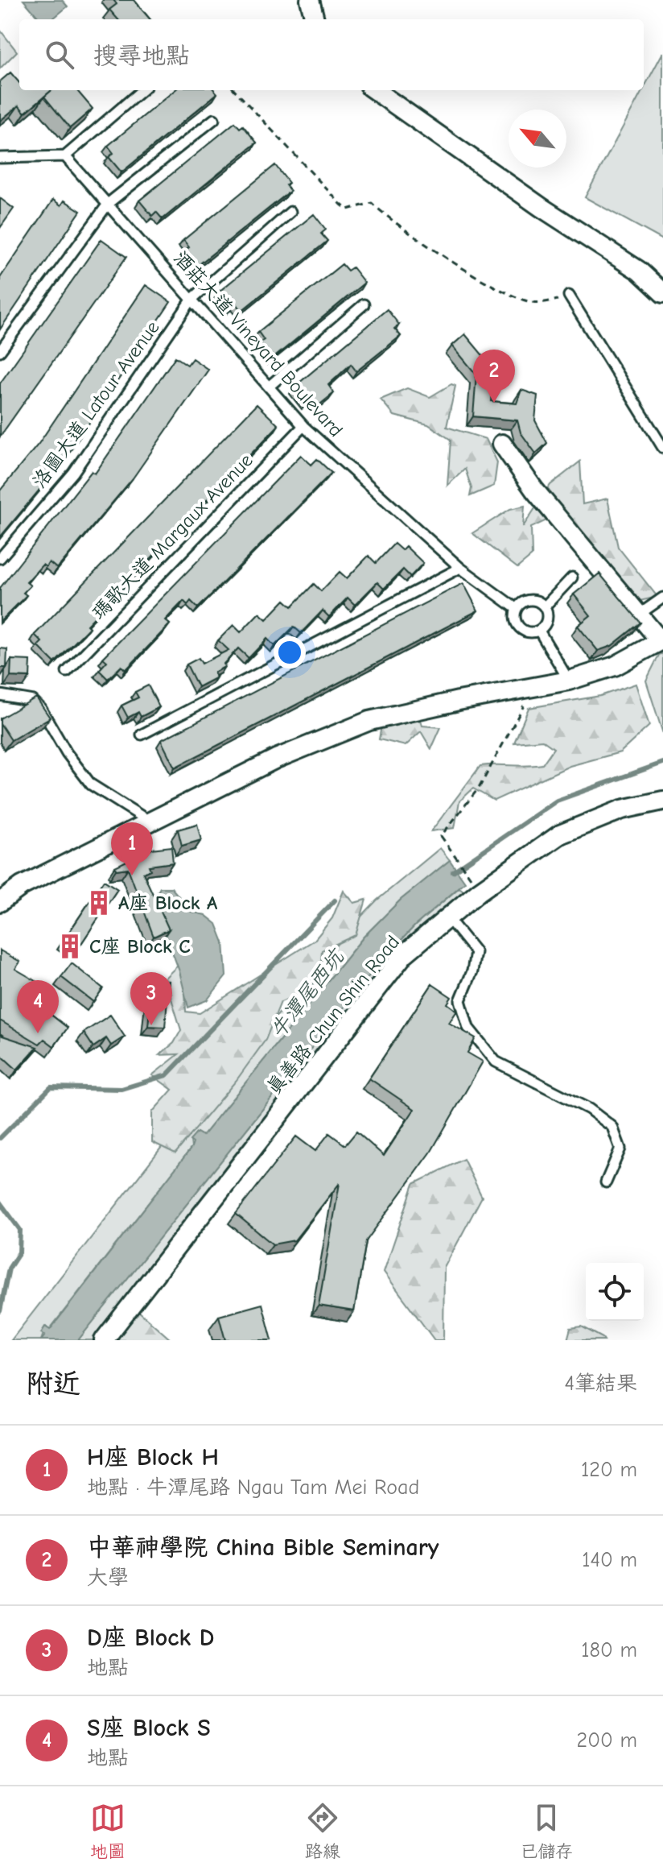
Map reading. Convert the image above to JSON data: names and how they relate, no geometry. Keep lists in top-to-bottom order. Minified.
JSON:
{"streets":{"street":["真善路 Chun Shin Road"],"lane":["酒莊大道 Vineyard Boulevard","洛圖大道 Latour Avenue","瑪歌大道 Margaux Avenue"]},"crossings":[["酒莊大道 Vineyard Boulevard","洛圖大道 Latour Avenue"],["酒莊大道 Vineyard Boulevard","瑪歌大道 Margaux Avenue"]],"water":["牛潭尾西坑"],"places":{"building":["A座 Block A","C座 Block C"]},"north":"top left","page":{"search":"搜尋地點","pins":["2","1","3","4"],"heading":["附近","4筆結果"],"list":[{"mark":"1","name":"H座 Block H","note":"地點 · 牛潭尾路 Ngau Tam Mei Road","value":"120 m"},{"mark":"2","name":"中華神學院 China Bible Seminary","note":"大學","value":"140 m"},{"mark":"3","name":"D座 Block D","note":"地點","value":"180 m"},{"mark":"4","name":"S座 Block S","note":"地點","value":"200 m"}],"nav":["地圖","路線","已儲存"]}}
